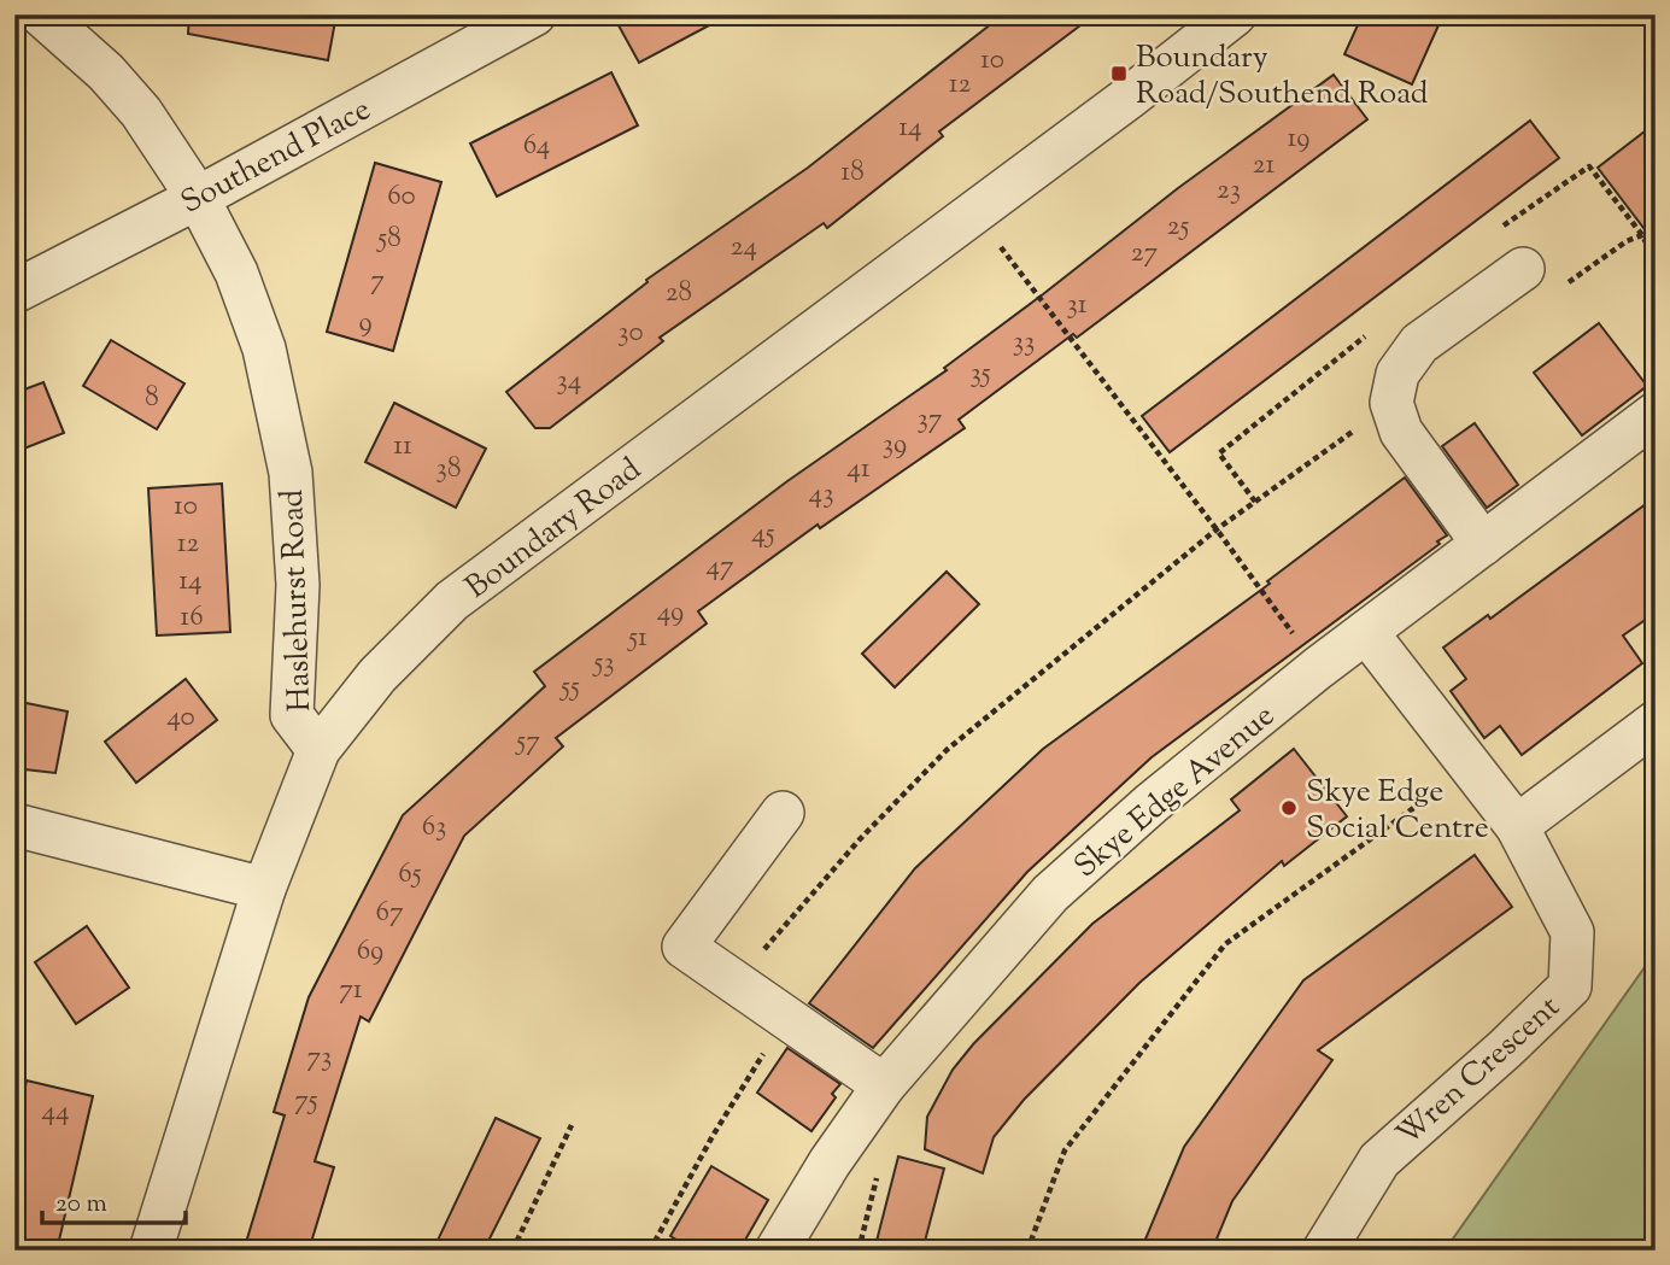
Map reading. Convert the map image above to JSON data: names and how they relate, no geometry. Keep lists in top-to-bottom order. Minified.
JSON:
{"streets":{"street":["Southend Place","Boundary Road","Haslehurst Road","Skye Edge Avenue","Wren Crescent"]},"crossings":[["Southend Place","Haslehurst Road"],["Boundary Road","Haslehurst Road"],["Skye Edge Avenue","Wren Crescent"]],"places":{"transit":["Boundary Road/Southend Road"],"other":["Skye Edge Social Centre"]},"house_numbers":["10","12","14","19","64","21","18","23","60","25","58","24","27","7","28","31","9","30","33","35","34","8","37","39","11","38","41","43","10","45","12","47","14","49","16","51","53","55","40","57","63","65","67","69","71","73","75","44"],"scale_bar":"20 m"}
